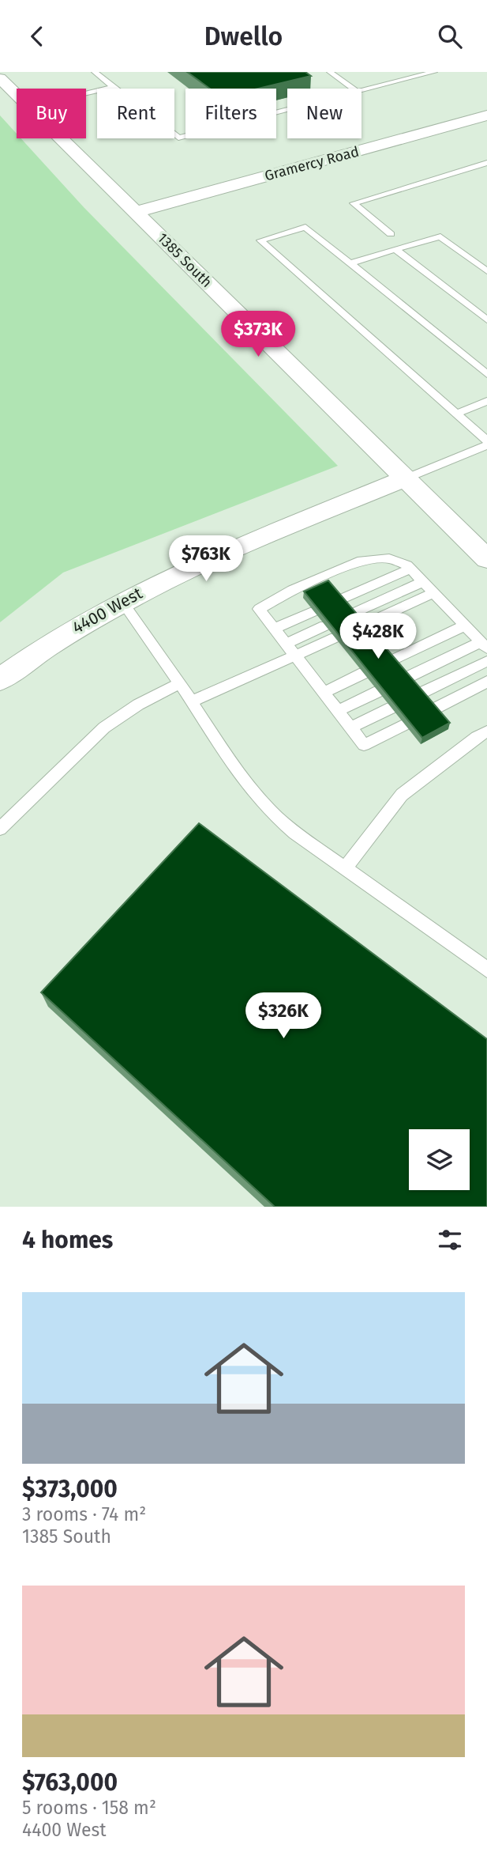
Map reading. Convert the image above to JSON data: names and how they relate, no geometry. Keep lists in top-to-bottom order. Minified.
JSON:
{"streets":{"street":["Gramercy Road","1385 South","4400 West"]},"crossings":[["Gramercy Road","1385 South"],["1385 South","4400 West"]],"page":{"header":"Dwello","chip":["Buy","Rent","Filters","New"],"price":["$373K","$763K","$428K","$326K"],"heading":"4 homes","list":[{"name":"$373,000","note":"3 rooms · 74 m² · 1385 South"},{"name":"$763,000","note":"5 rooms · 158 m² · 4400 West"}]}}
